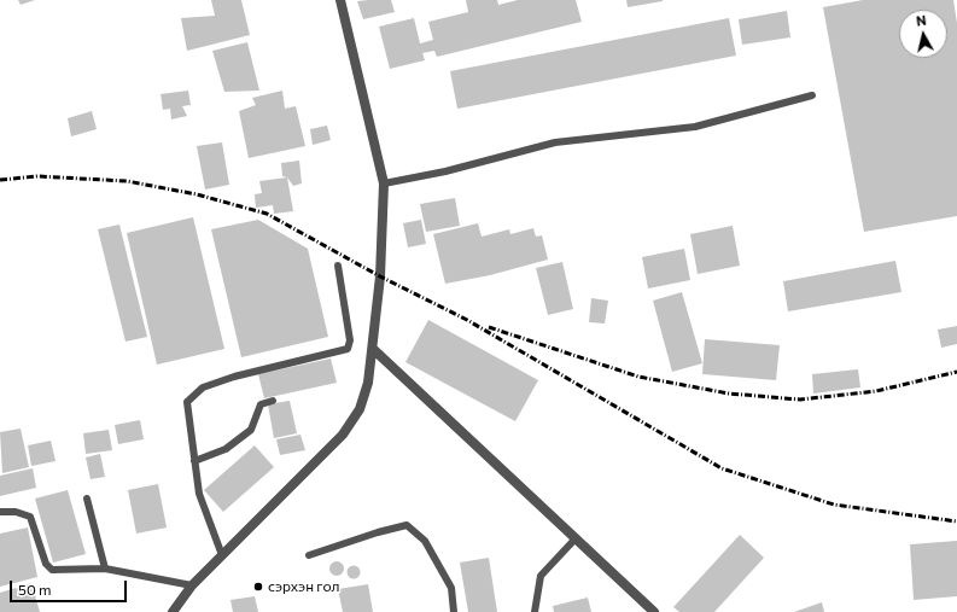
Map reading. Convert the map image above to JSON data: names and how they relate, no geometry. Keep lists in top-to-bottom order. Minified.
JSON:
{"places":["сэрхэн гол"],"scale_bar":"50 m","north":"top"}
